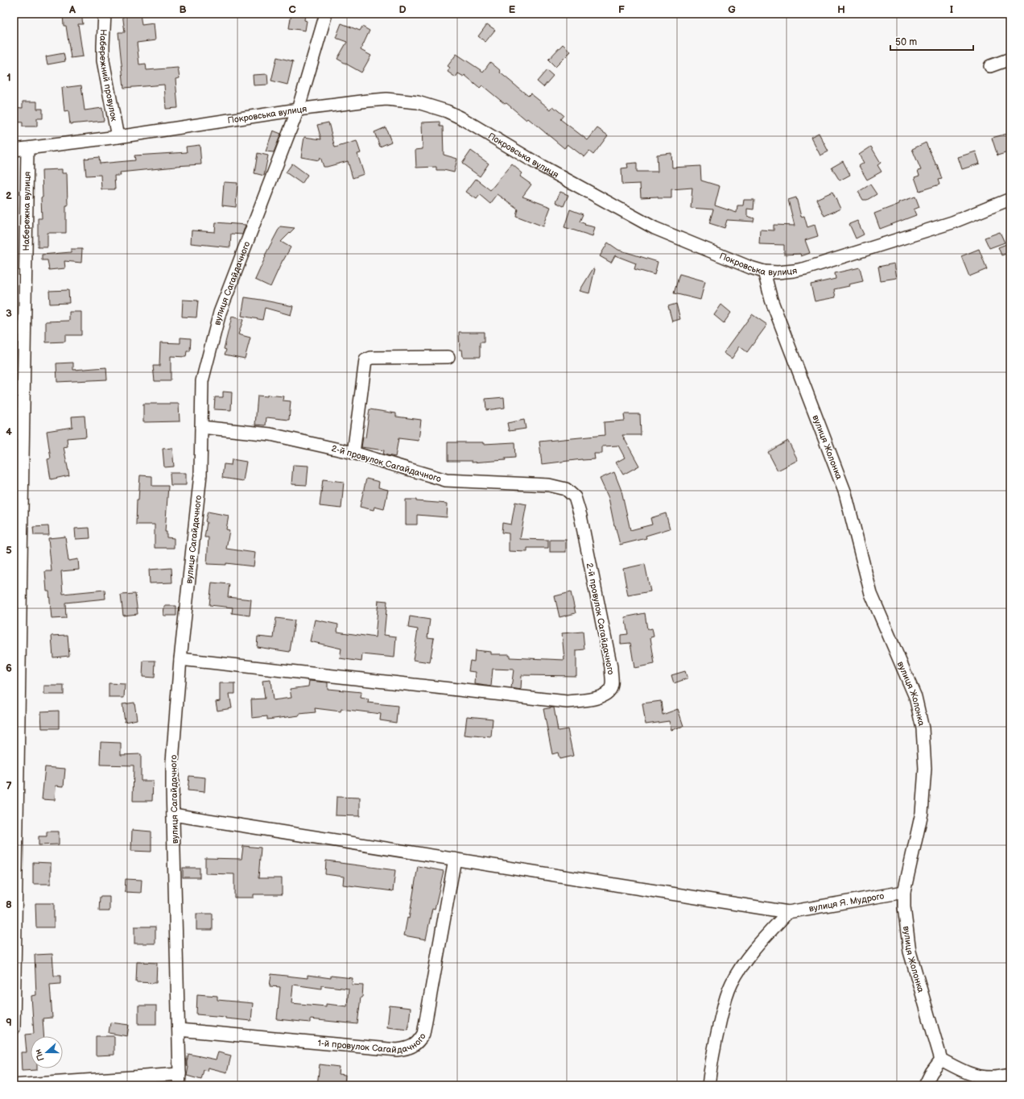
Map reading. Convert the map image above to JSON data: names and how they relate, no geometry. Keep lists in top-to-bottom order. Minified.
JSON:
{"streets":{"street":["Набережний провулок","Покровська вулиця","Набережна вулиця","вулиця Сагайдачного","вулиця Жолонка","2-й провулок Сагайдачного","вулиця Я. Мудрого","1-й провулок Сагайдачного"]},"crossings":[["Набережний провулок","Покровська вулиця"],["Покровська вулиця","Набережна вулиця"],["Покровська вулиця","вулиця Сагайдачного"],["Покровська вулиця","вулиця Жолонка"],["вулиця Сагайдачного","2-й провулок Сагайдачного"],["вулиця Сагайдачного","вулиця Я. Мудрого"],["вулиця Сагайдачного","1-й провулок Сагайдачного"],["вулиця Жолонка","вулиця Я. Мудрого"],["вулиця Я. Мудрого","1-й провулок Сагайдачного"]],"scale_bar":"50 m","north":"left","grid":{"columns":["A","B","C","D","E","F","G","H","I"],"rows":["1","2","3","4","5","6","7","8","9"]}}
